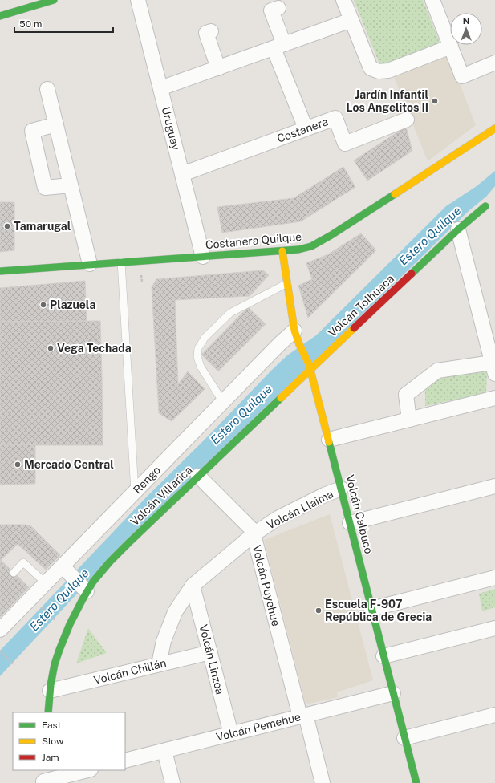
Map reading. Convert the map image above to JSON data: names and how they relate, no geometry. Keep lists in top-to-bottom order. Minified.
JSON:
{"streets":{"street":["Uruguay","Costanera","Costanera Quilque","Volcán Tolhuaca","Rengo","Volcán Villarica","Volcán Llaima","Volcán Calbuco","Volcán Puyehue","Volcán Linzoa","Volcán Chillán","Volcán Pemehue"]},"crossings":[["Uruguay","Costanera"],["Uruguay","Costanera Quilque"],["Costanera Quilque","Volcán Calbuco"],["Volcán Tolhuaca","Volcán Villarica"],["Volcán Tolhuaca","Volcán Calbuco"],["Rengo","Volcán Calbuco"],["Volcán Villarica","Volcán Calbuco"],["Volcán Villarica","Volcán Puyehue"],["Volcán Villarica","Volcán Chillán"],["Volcán Llaima","Volcán Calbuco"],["Volcán Llaima","Volcán Puyehue"],["Volcán Llaima","Volcán Linzoa"],["Volcán Llaima","Volcán Chillán"],["Volcán Calbuco","Volcán Pemehue"],["Volcán Puyehue","Volcán Pemehue"],["Volcán Linzoa","Volcán Chillán"],["Volcán Linzoa","Volcán Pemehue"]],"water":["Estero Quilque"],"places":["Jardín Infantil Los Angelitos II","Tamarugal","Plazuela","Vega Techada","Mercado Central","Escuela F-907 República de Grecia"],"legend":["Fast","Slow","Jam"],"scale_bar":"50 m","north":"top"}
